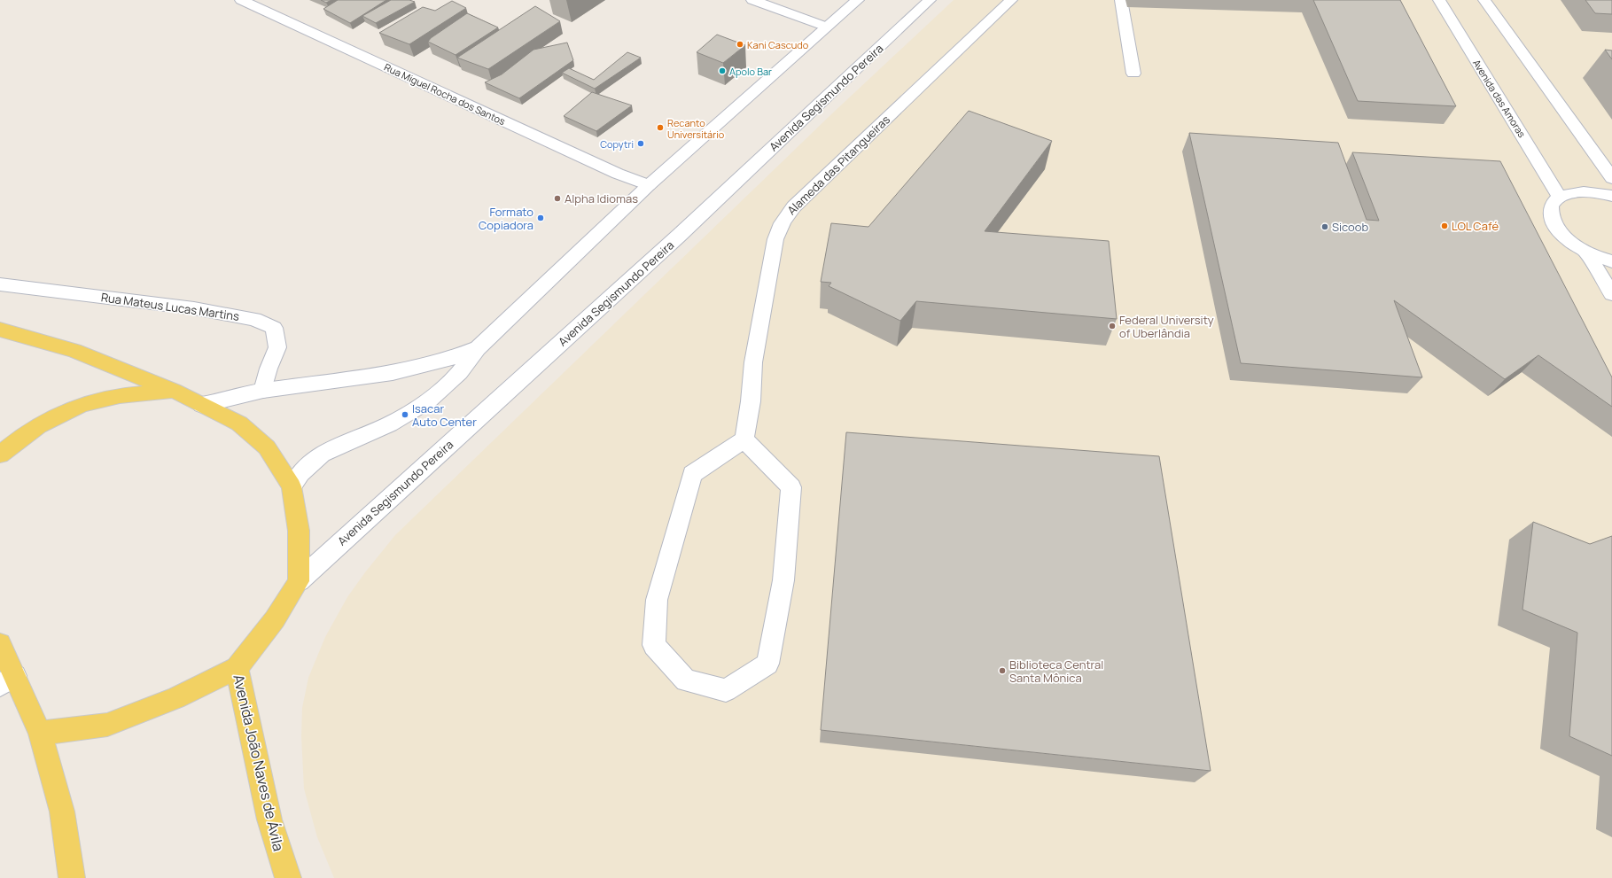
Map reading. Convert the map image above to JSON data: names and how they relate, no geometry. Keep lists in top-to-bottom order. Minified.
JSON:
{"streets":{"main road":["Rua Miguel Rocha dos Santos","Avenida Segismundo Pereira","Avenida das Amoras","Alameda das Pitangueiras","Rua Mateus Lucas Martins","Avenida João Naves de Ávila"]},"places":["Kani Cascudo","Apolo Bar","Recanto Universitário","Copytri","Alpha Idiomas","Formato Copiadora","LOL Café","Sicoob","Federal University of Uberlândia","Isacar Auto Center","Biblioteca Central Santa Mônica"]}
